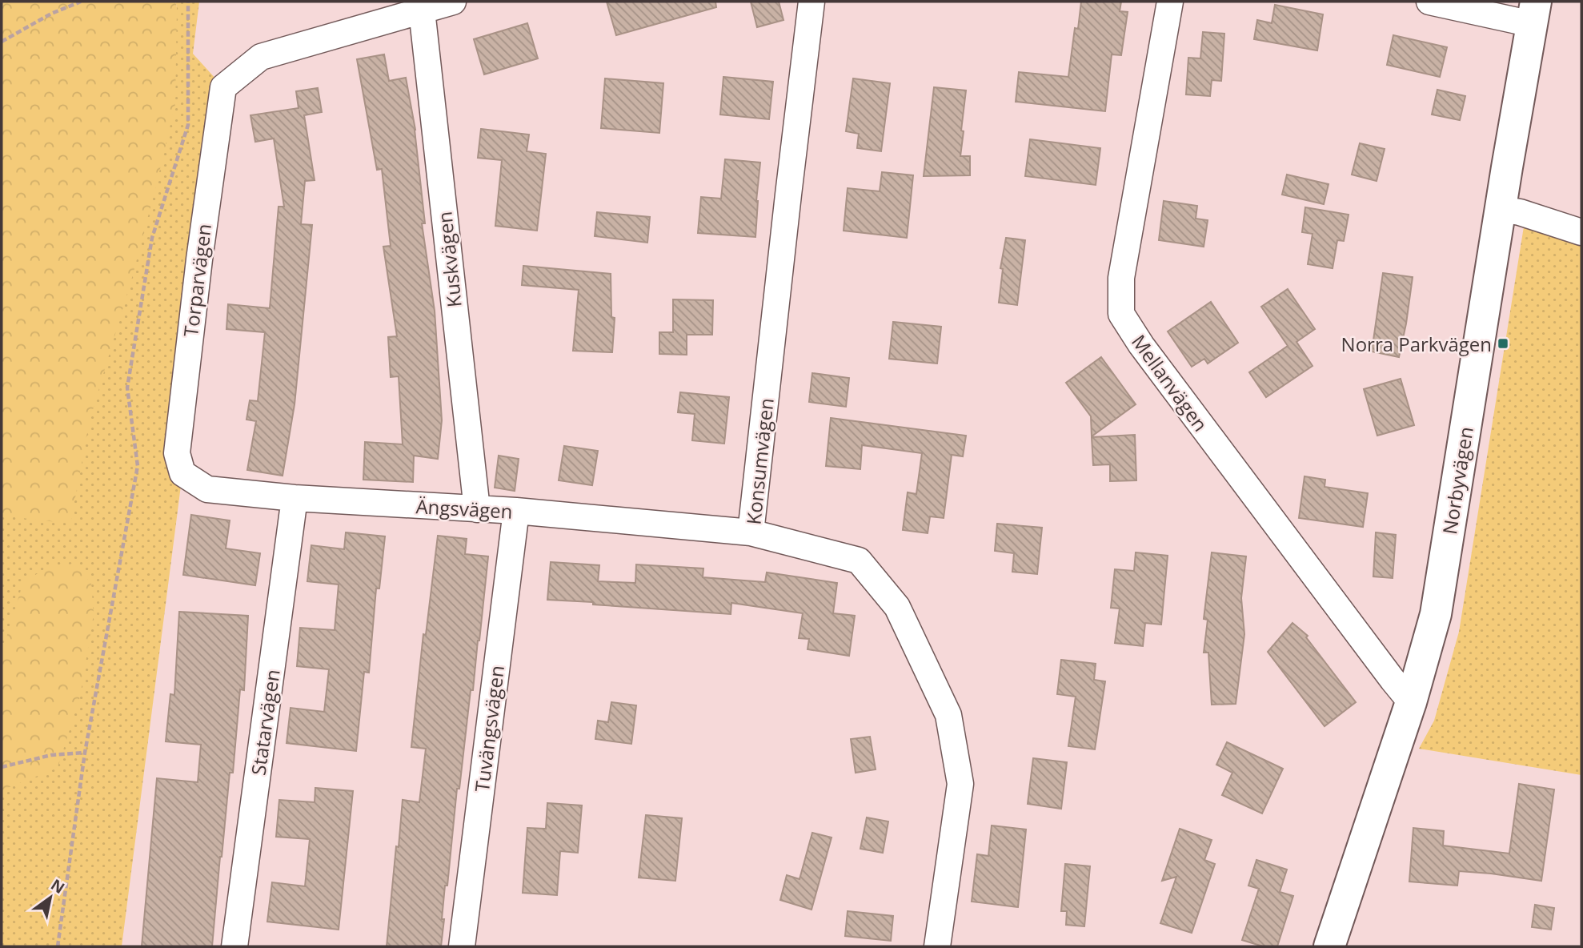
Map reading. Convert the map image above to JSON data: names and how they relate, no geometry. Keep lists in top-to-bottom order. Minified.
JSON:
{"streets":{"street":["Kuskvägen","Torparvägen","Mellanvägen","Konsumvägen","Norbyvägen","Ängsvägen","Statarvägen","Tuvängsvägen"]},"crossings":[["Kuskvägen","Torparvägen"],["Kuskvägen","Ängsvägen"],["Torparvägen","Ängsvägen"],["Mellanvägen","Norbyvägen"],["Konsumvägen","Ängsvägen"],["Ängsvägen","Statarvägen"],["Ängsvägen","Tuvängsvägen"]],"places":{"transit":["Norra Parkvägen"]},"north":"top right"}
